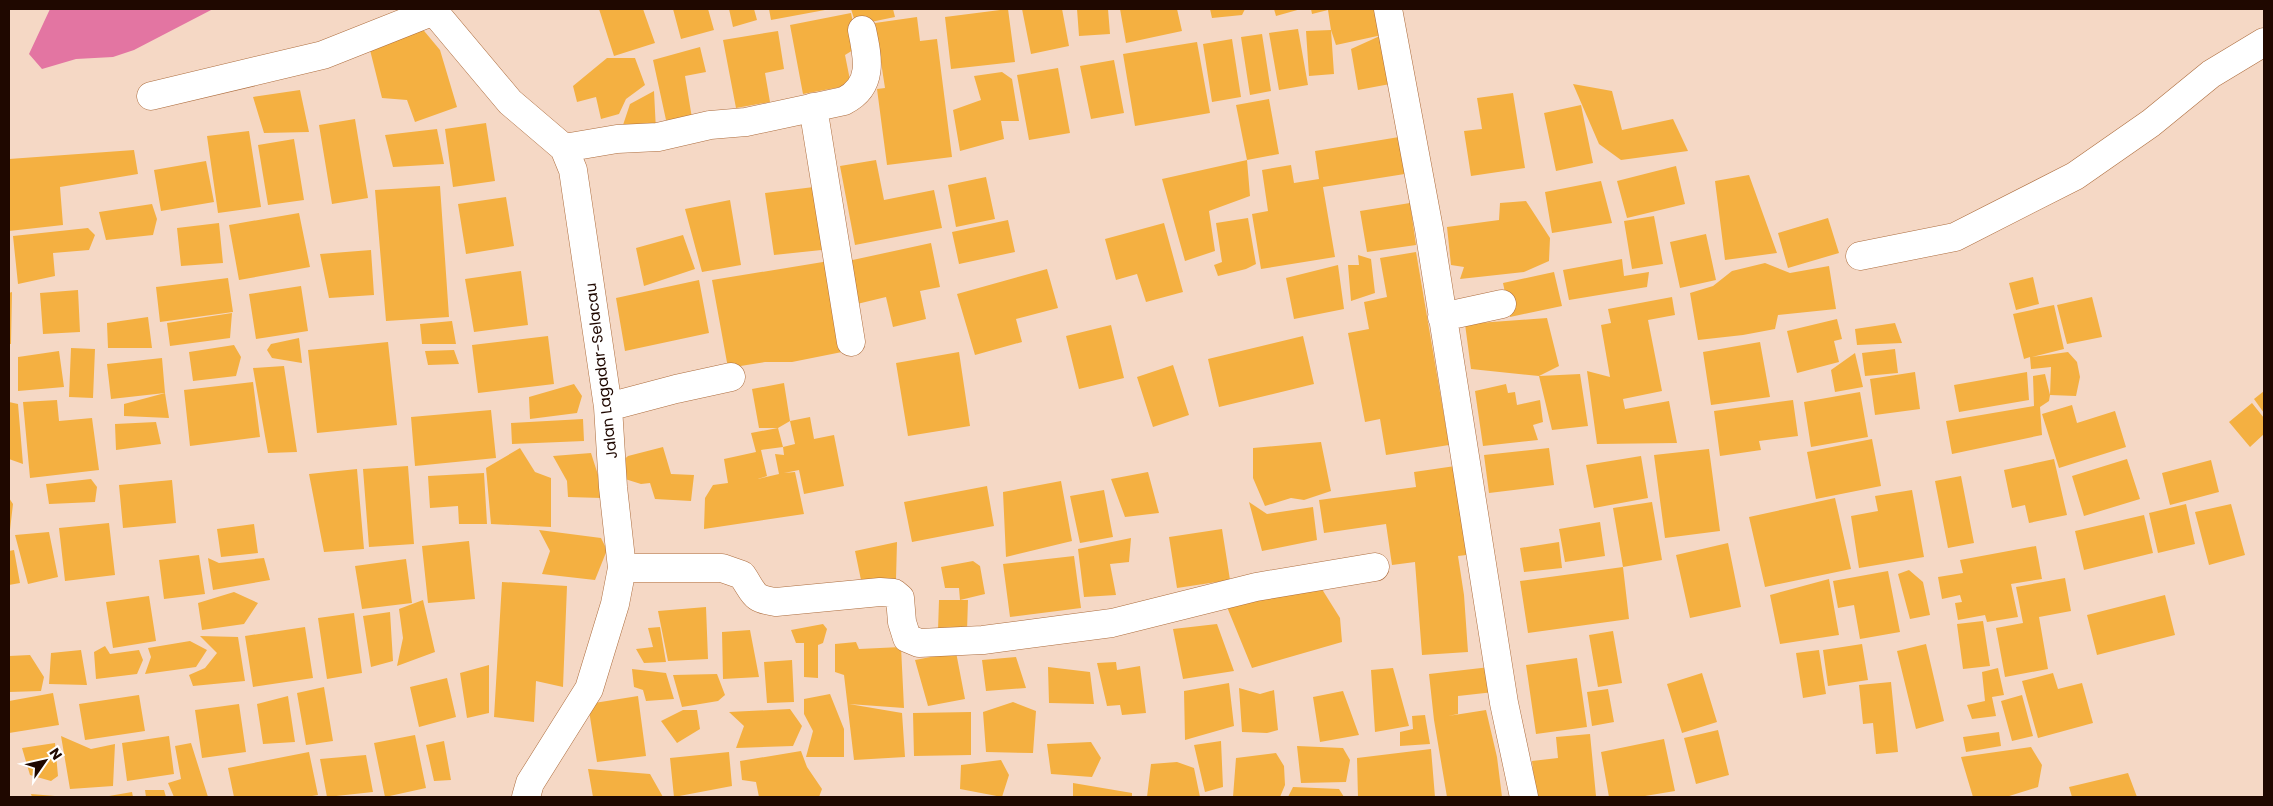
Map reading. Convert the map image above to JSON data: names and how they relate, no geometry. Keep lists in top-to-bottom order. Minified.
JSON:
{"streets":{"street":["Jalan Lagadar-Selacau"]},"north":"top right"}
